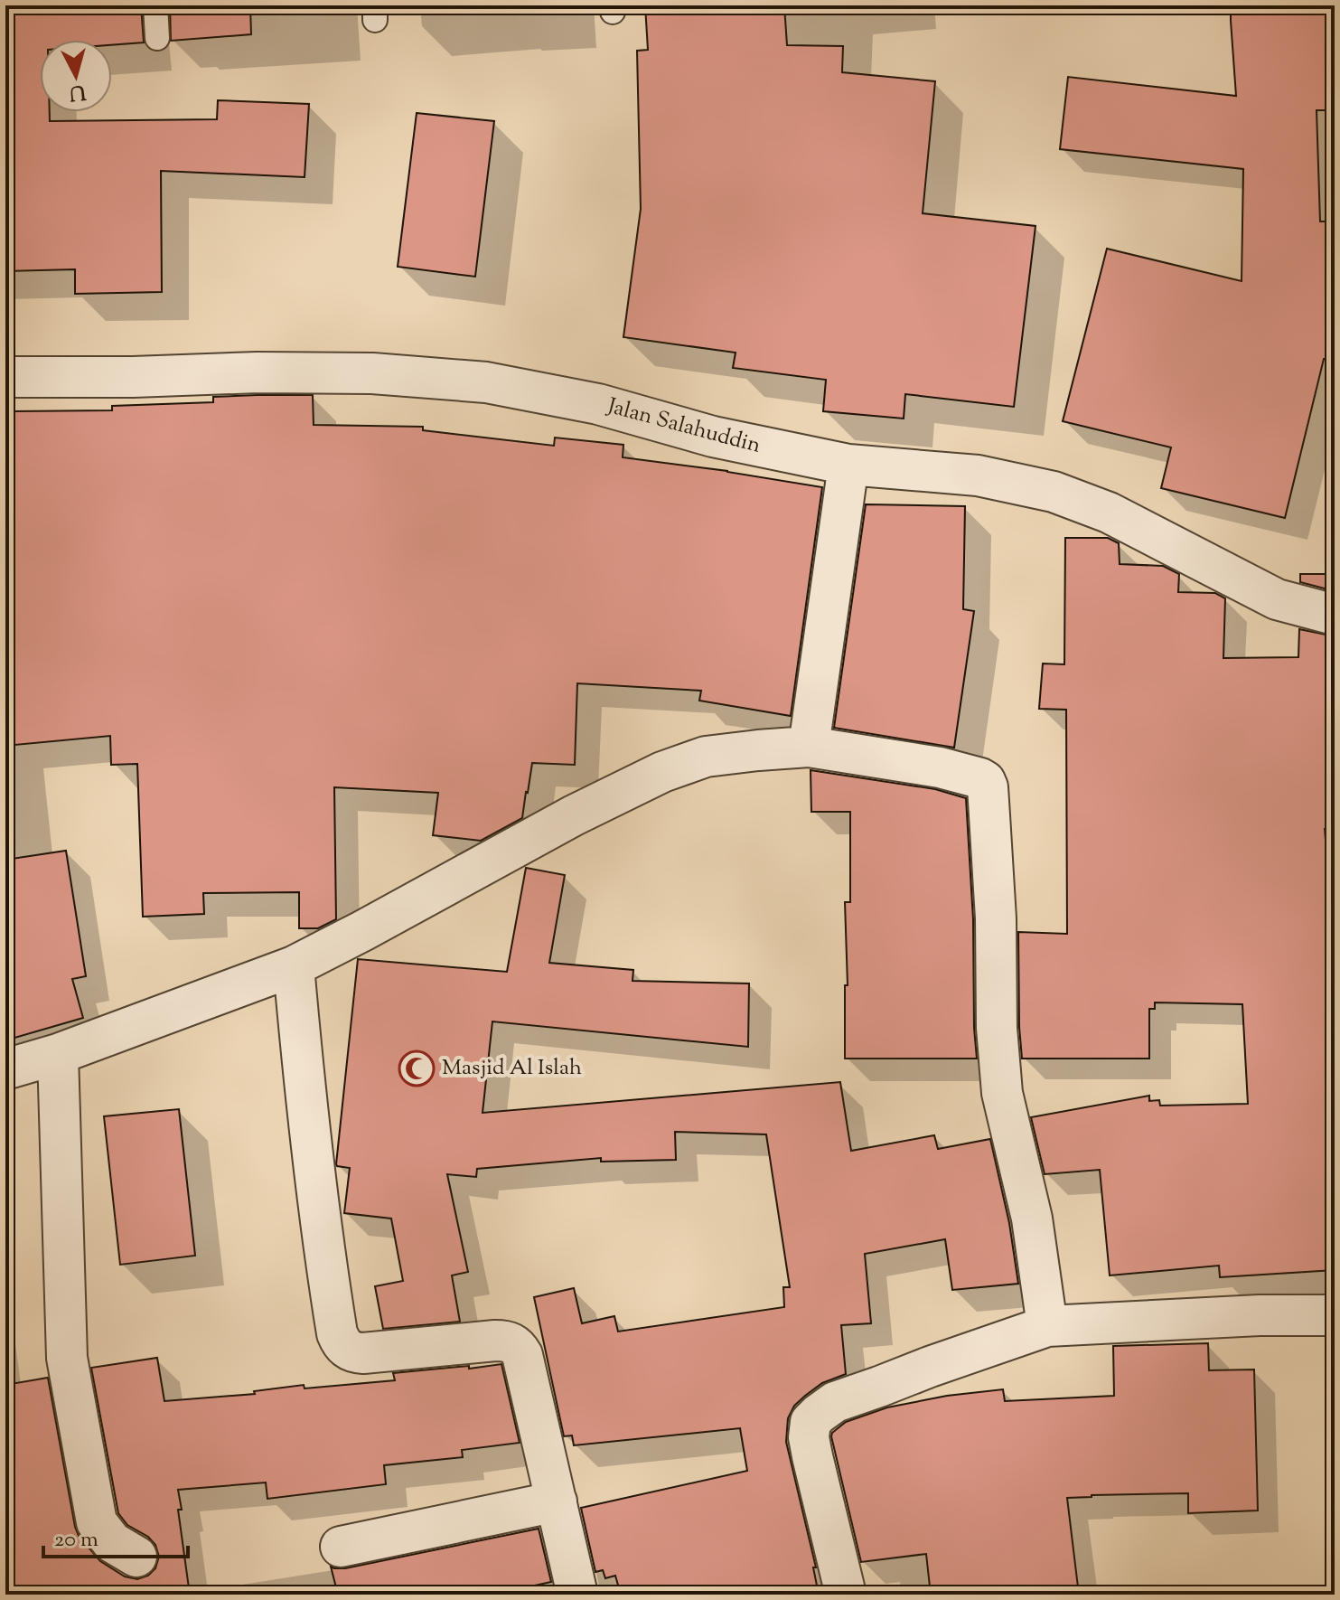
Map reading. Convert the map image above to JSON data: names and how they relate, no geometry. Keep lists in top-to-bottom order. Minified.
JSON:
{"streets":{"street":["Jalan Salahuddin"]},"places":{"mosque":["Masjid Al Islah"]},"scale_bar":"20 m","north":"bottom"}
